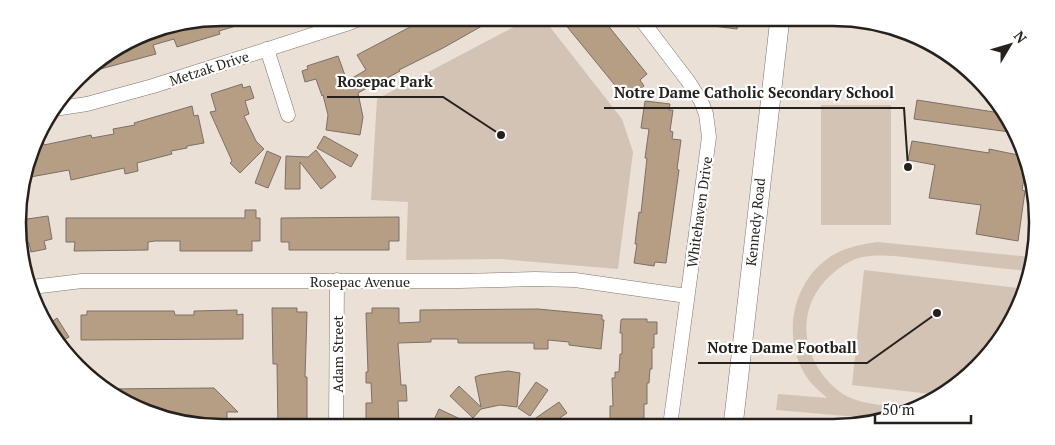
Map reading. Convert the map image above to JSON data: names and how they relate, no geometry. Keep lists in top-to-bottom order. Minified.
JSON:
{"streets":{"main road":["Kennedy Road"],"street":["Metzak Drive","Whitehaven Drive","Rosepac Avenue","Adam Street"]},"crossings":[["Whitehaven Drive","Rosepac Avenue"],["Rosepac Avenue","Adam Street"]],"places":["Rosepac Park","Notre Dame Catholic Secondary School","Notre Dame Football"],"scale_bar":"50 m","north":"top right"}
